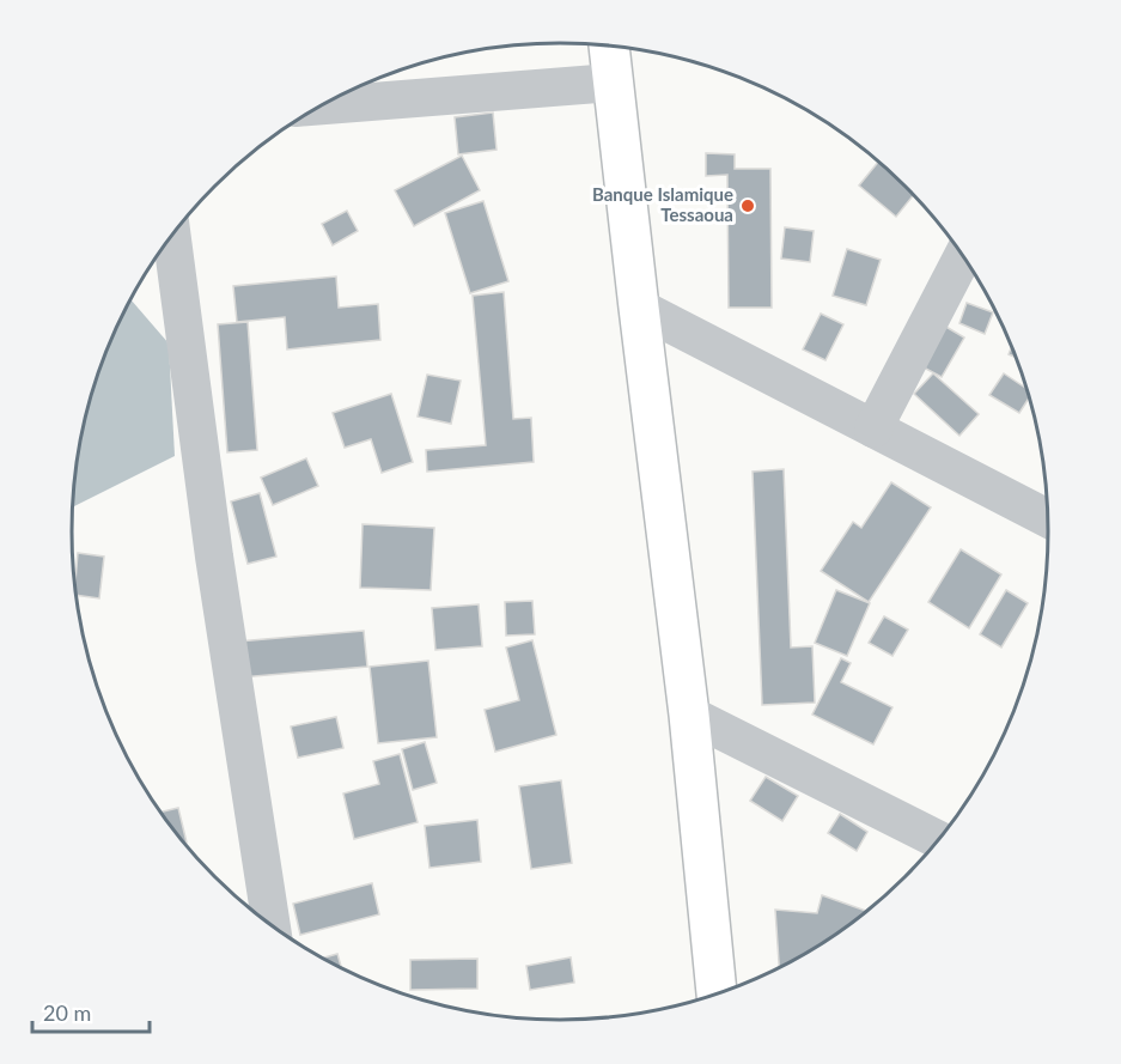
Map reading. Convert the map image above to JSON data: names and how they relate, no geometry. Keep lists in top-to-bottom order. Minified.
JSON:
{"places":["Banque Islamique Tessaoua"],"scale_bar":"20 m"}
